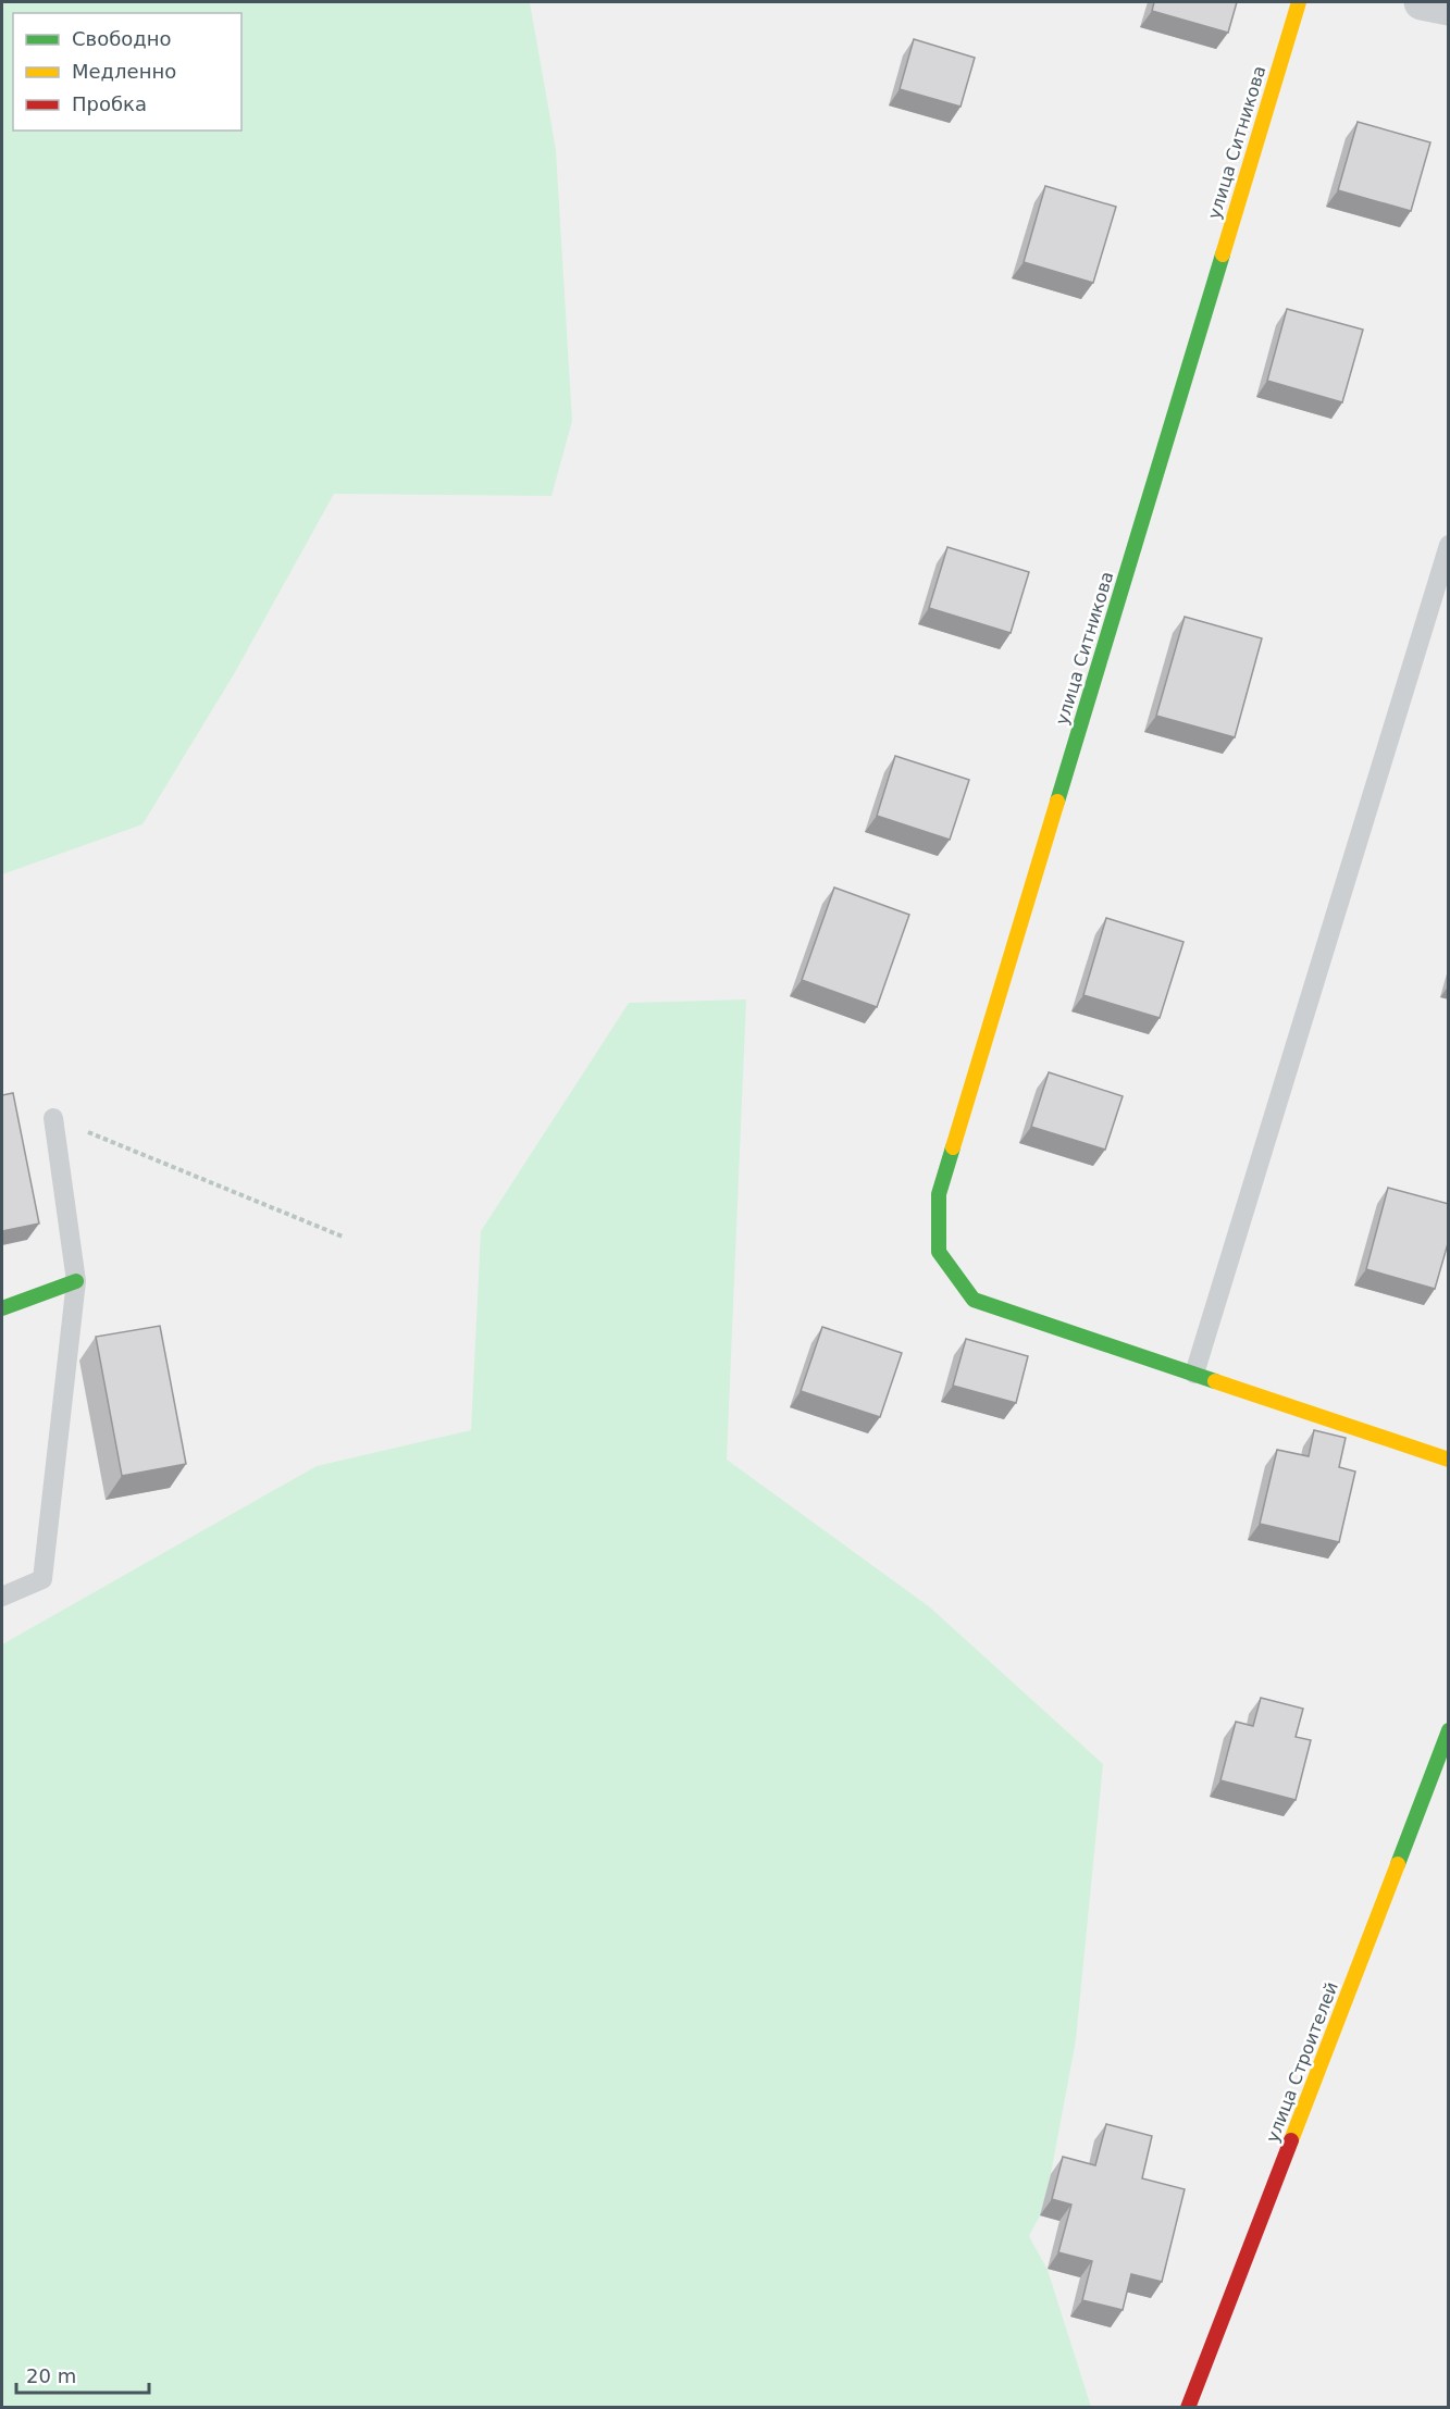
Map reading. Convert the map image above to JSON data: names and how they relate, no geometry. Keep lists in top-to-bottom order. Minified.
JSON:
{"streets":{"street":["улица Ситникова","улица Строителей"]},"legend":["Свободно","Медленно","Пробка"],"scale_bar":"20 m"}
